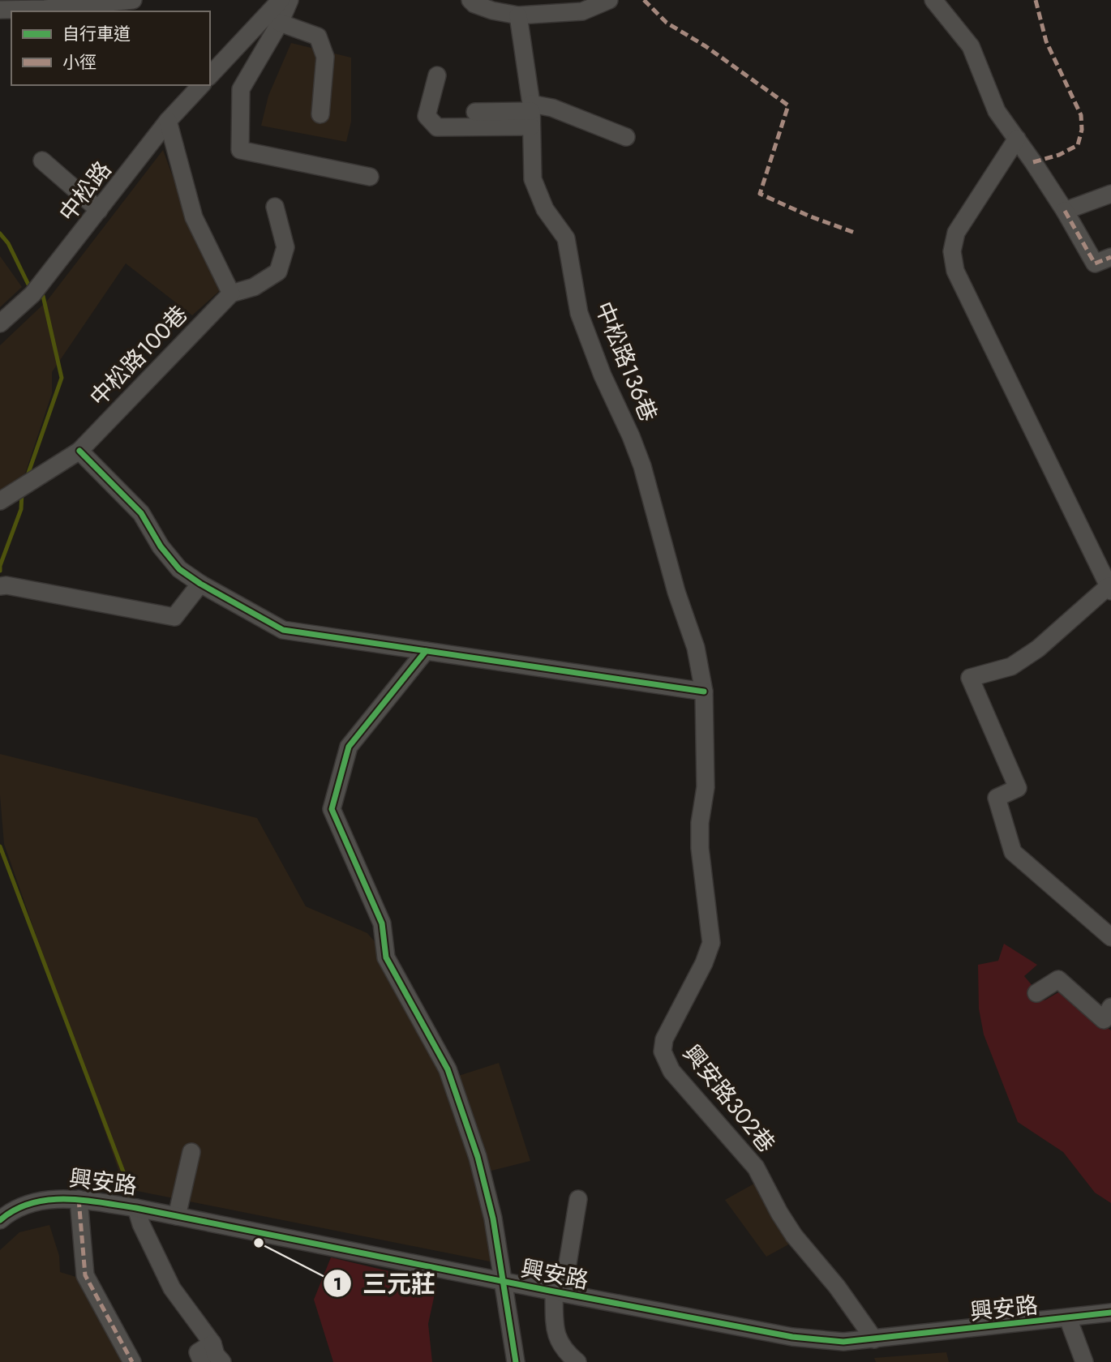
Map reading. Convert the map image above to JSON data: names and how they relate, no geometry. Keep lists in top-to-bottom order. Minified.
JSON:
{"streets":{"street":["中松路","中松路100巷","中松路136巷","興安路302巷","興安路"]},"crossings":[["中松路136巷","興安路302巷"],["興安路302巷","興安路"]],"places":["三元莊"],"legend":["自行車道","小徑"]}
